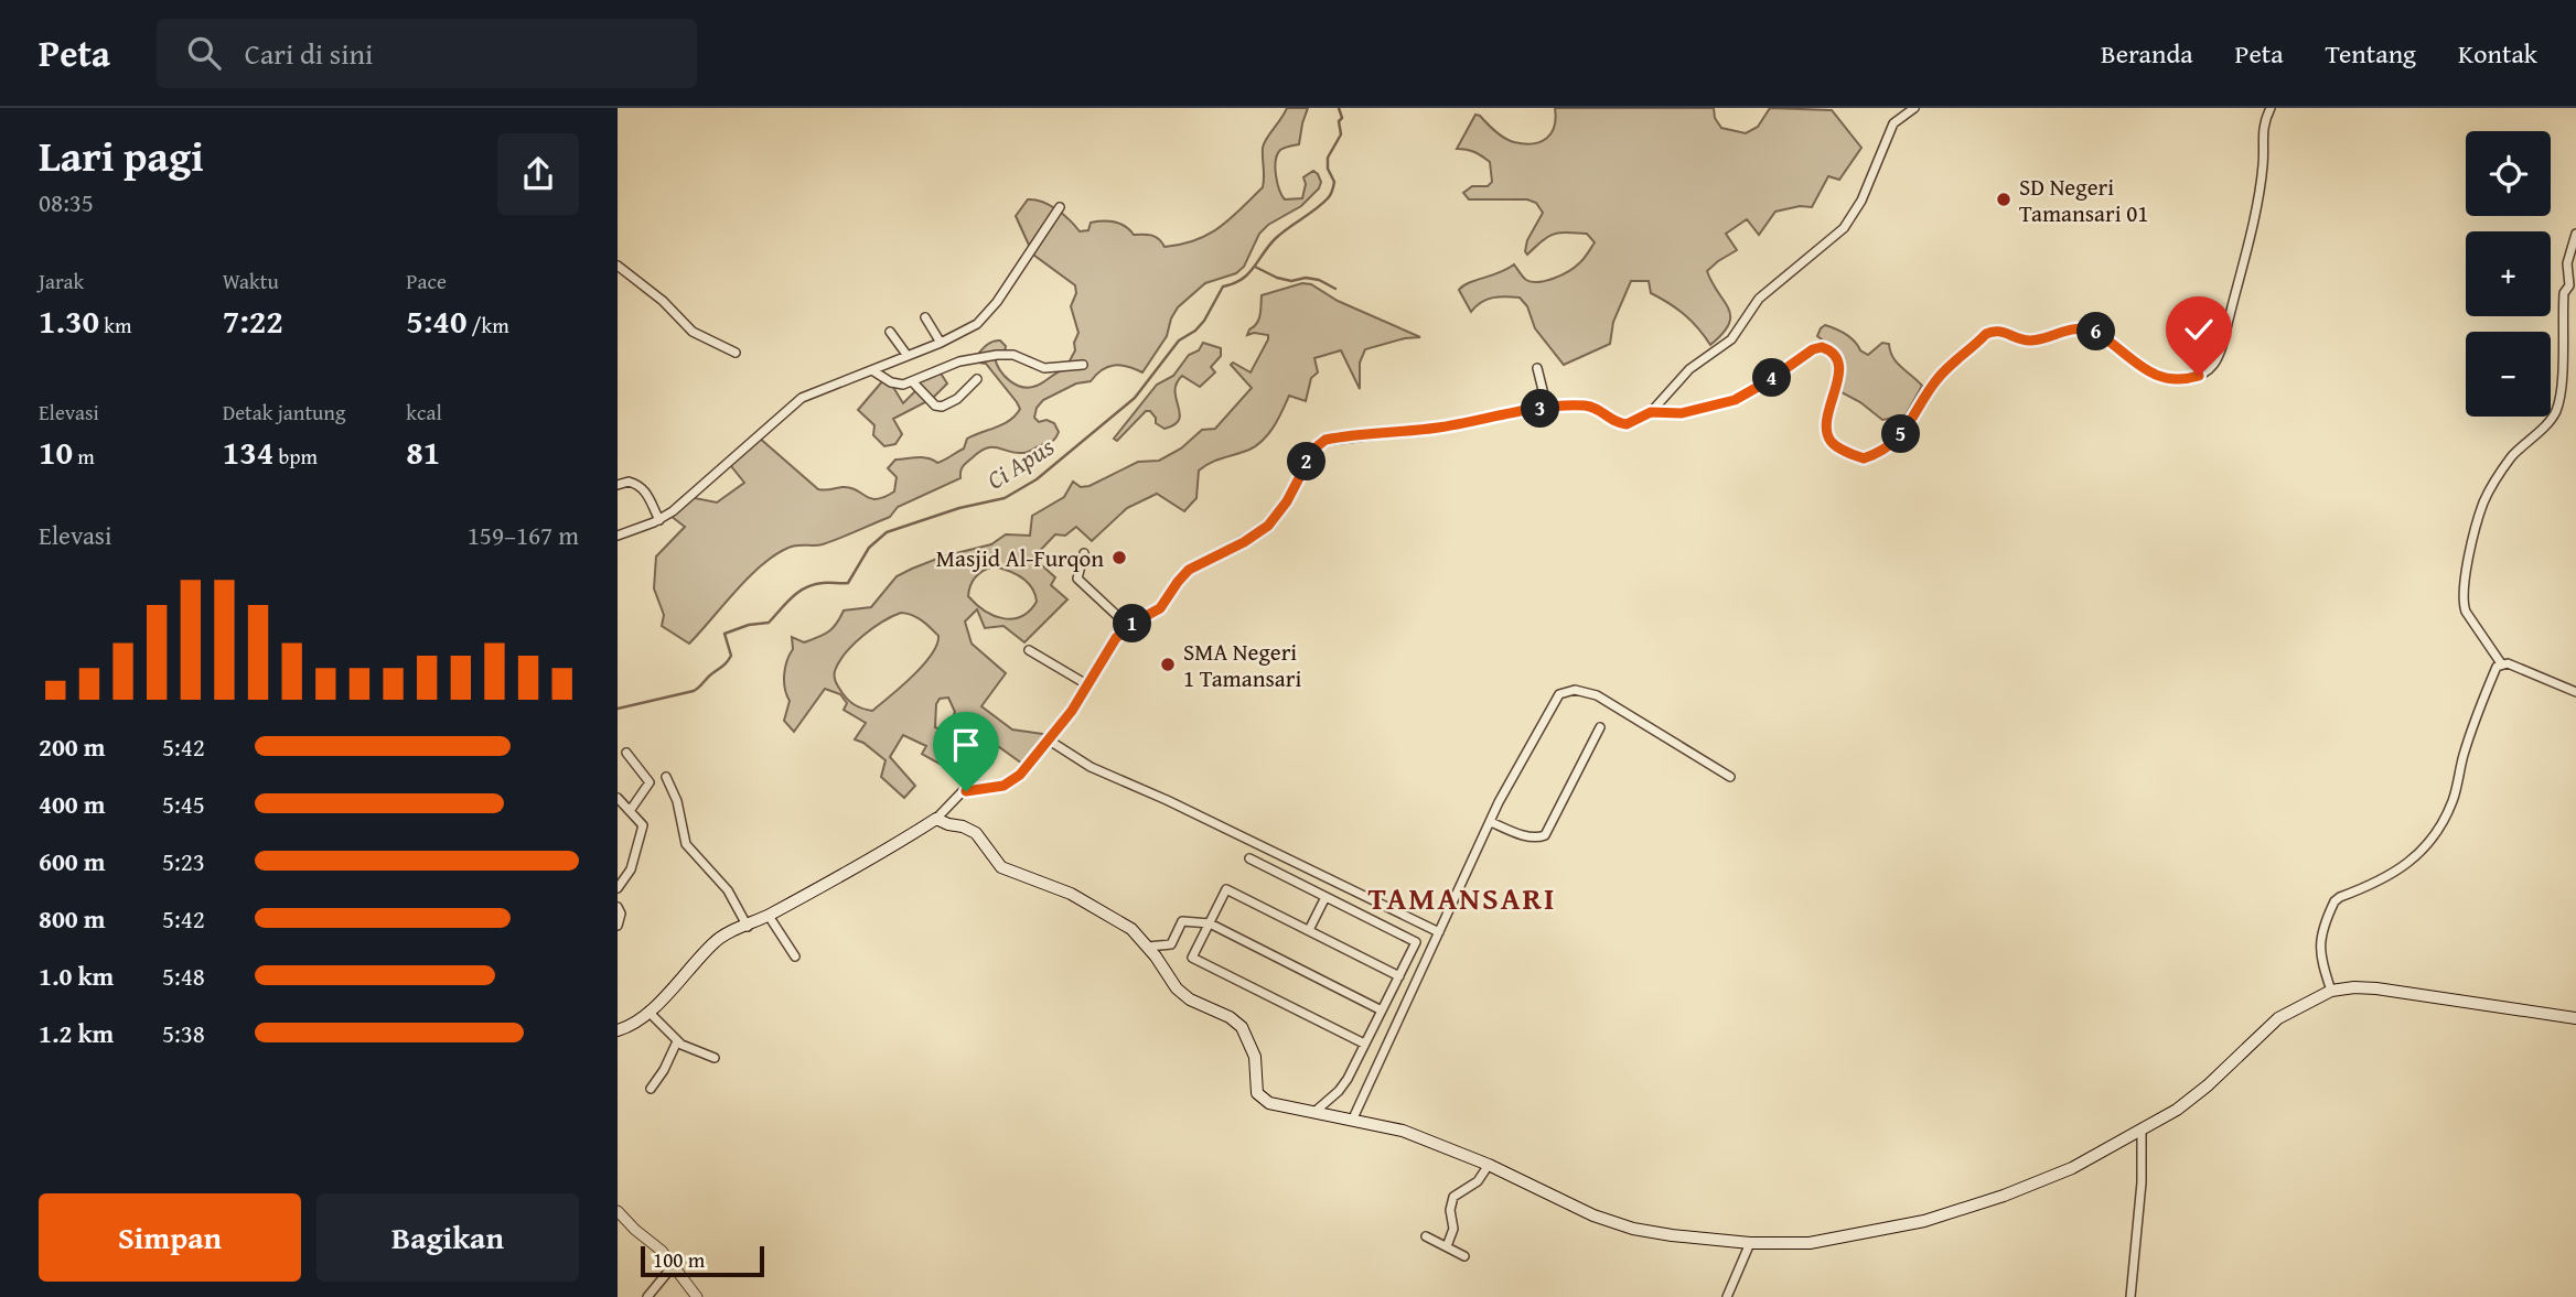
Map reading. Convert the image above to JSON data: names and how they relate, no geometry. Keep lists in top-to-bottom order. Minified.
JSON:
{"districts":["TAMANSARI"],"water":["Ci Apus"],"places":["SD Negeri Tamansari 01","Masjid Al-Furqon","SMA Negeri 1 Tamansari"],"scale_bar":"100 m","page":{"header":"Peta","search":"Cari di sini","nav":["Beranda","Peta","Tentang","Kontak"],"heading":["Lari pagi","08:35"],"map_buttons":["+","−"],"stats":[["Jarak","1.30 km"],["Waktu","7:22"],["Pace","5:40 /km"],["Elevasi","10 m"],["Detak jantung","134 bpm"],["kcal","81"]],"pins":["6","4","3","5","2","1"],"chart":["Elevasi","159–167 m"],"list":[{"name":"200 m","note":"5:42"},{"name":"400 m","note":"5:45"},{"name":"600 m","note":"5:23"},{"name":"800 m","note":"5:42"},{"name":"1.0 km","note":"5:48"},{"name":"1.2 km","note":"5:38"}],"buttons":["Simpan","Bagikan"],"scale":"100 m"}}
